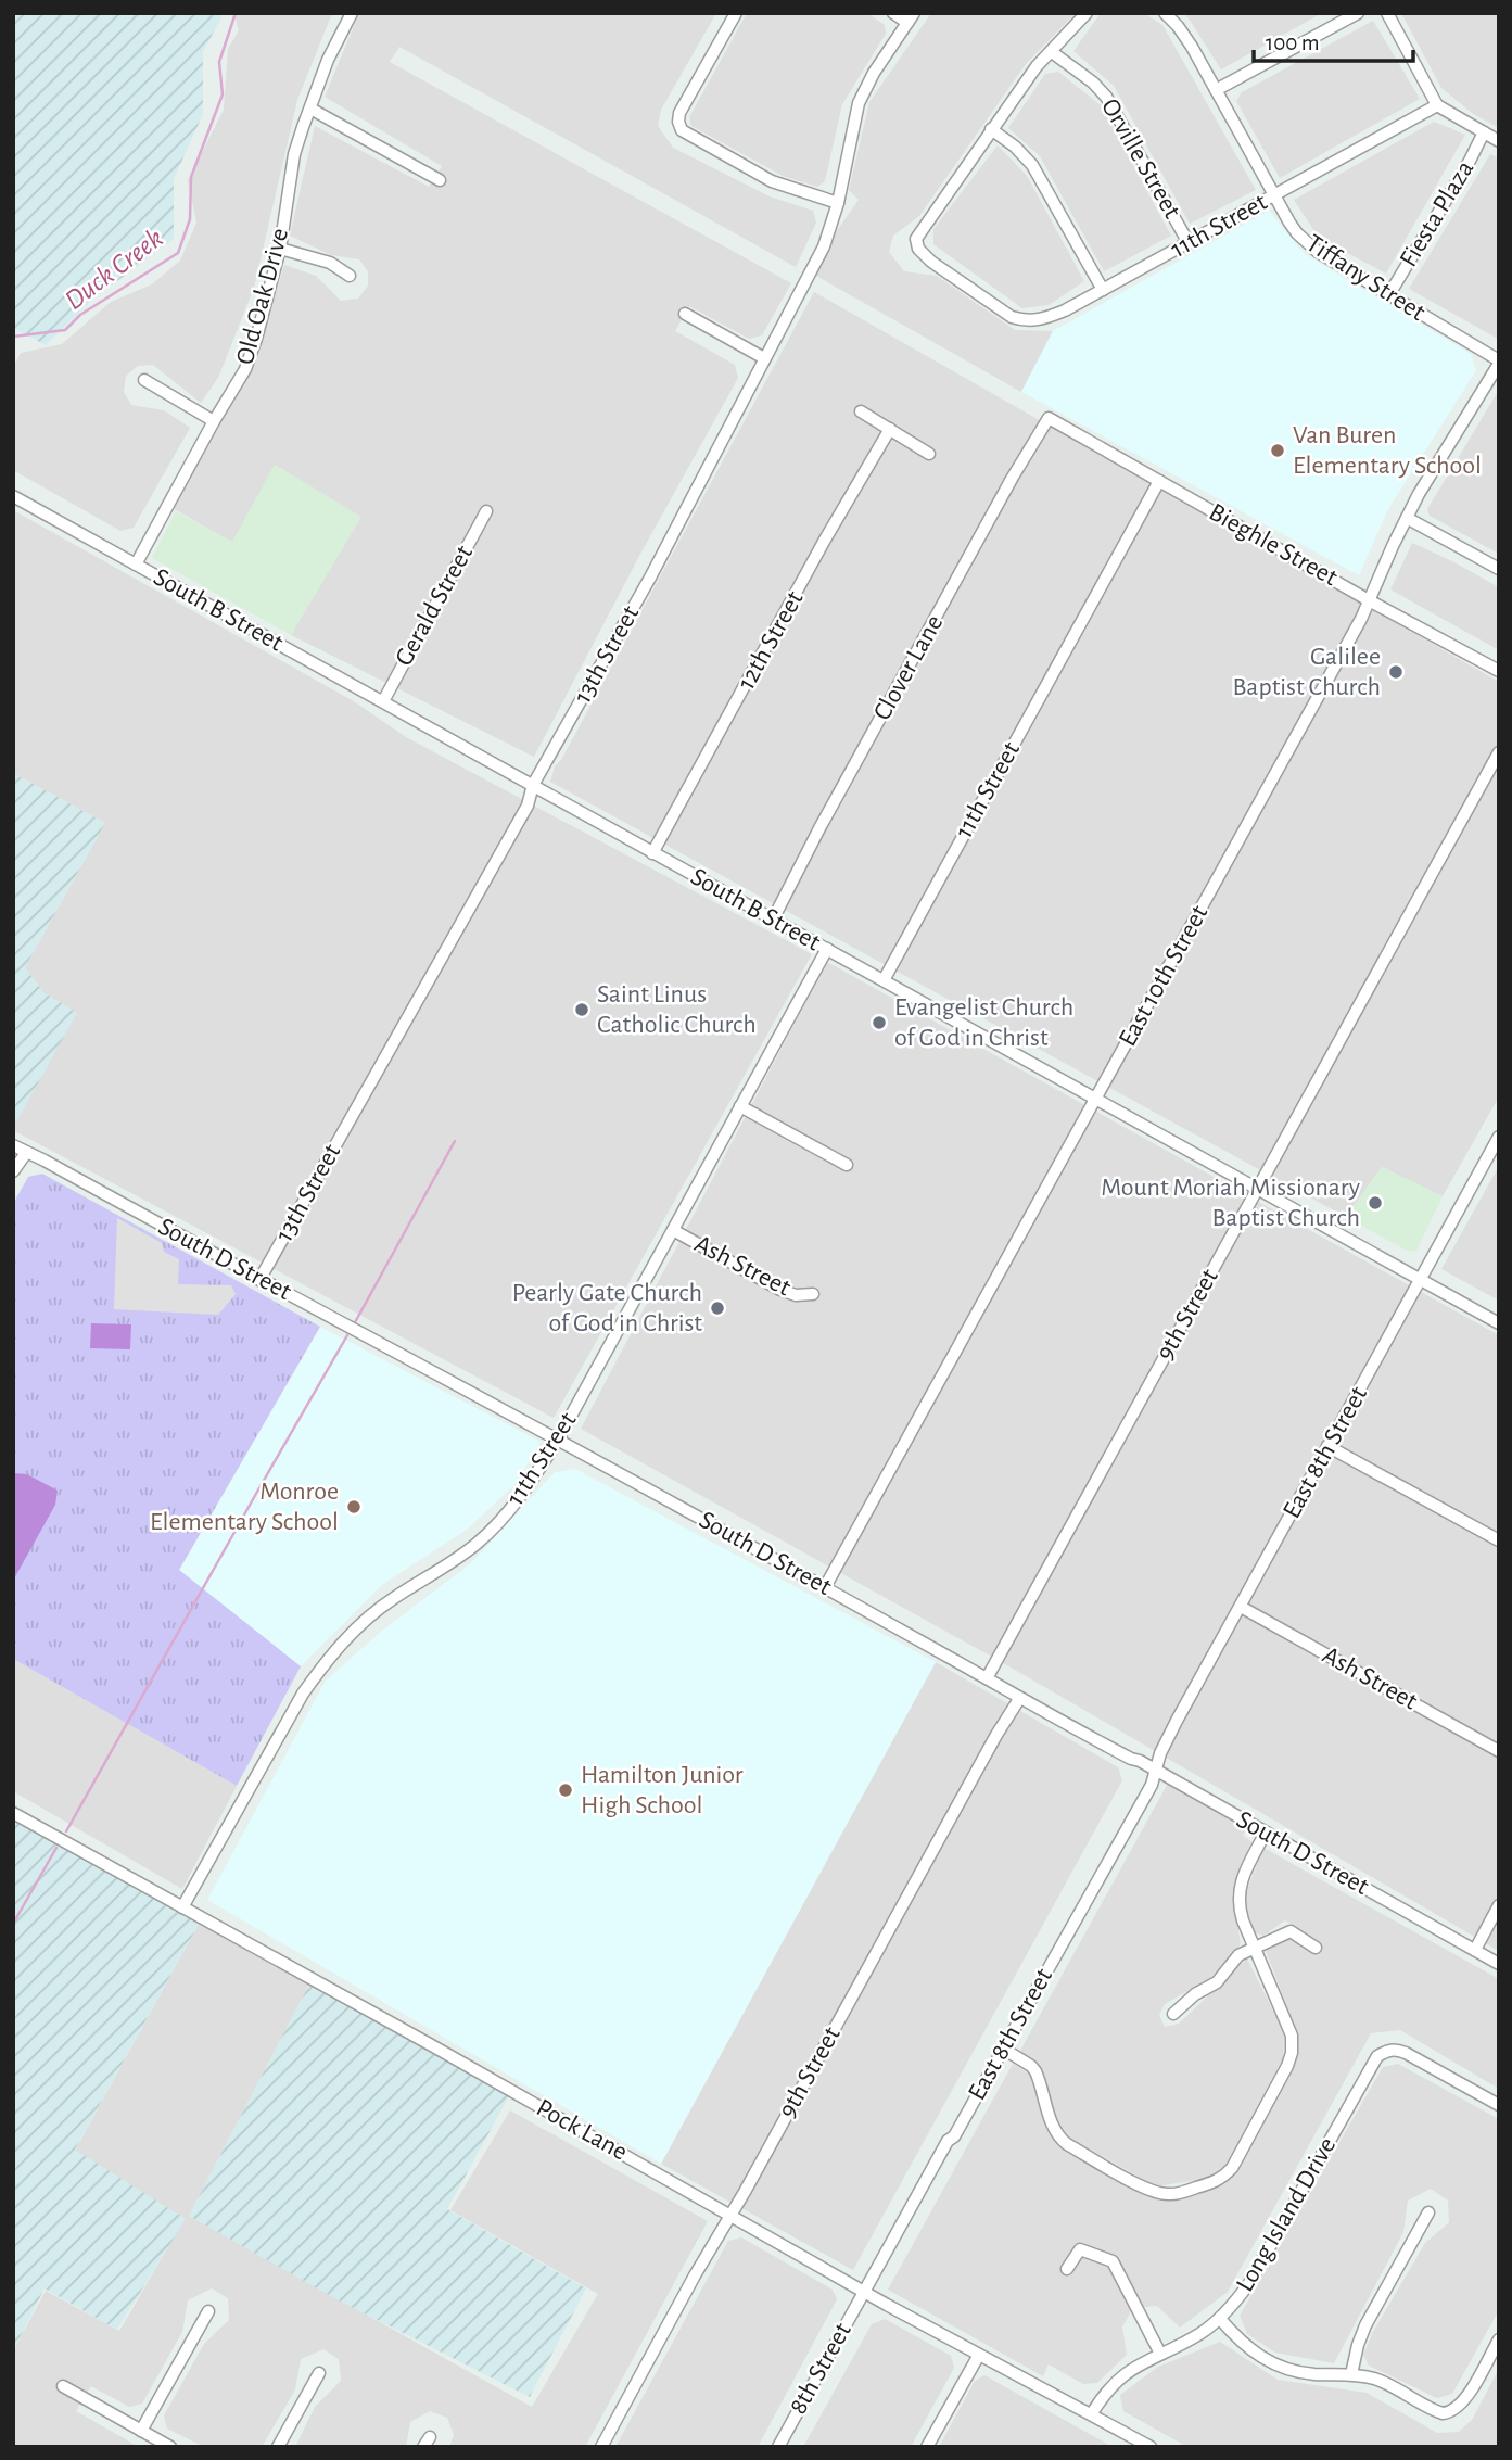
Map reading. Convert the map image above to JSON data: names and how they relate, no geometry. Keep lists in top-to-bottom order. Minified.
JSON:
{"streets":{"street":["Orville Street","Fiesta Plaza","11th Street","Tiffany Street","Old Oak Drive","Bieghle Street","Gerald Street","South B Street","12th Street","13th Street","Clover Lane","East 10th Street","South D Street","Ash Street","9th Street","East 8th Street","Pock Lane","Long Island Drive","8th Street"]},"crossings":[["Orville Street","11th Street"],["Fiesta Plaza","Tiffany Street"],["11th Street","Tiffany Street"],["11th Street","Bieghle Street"],["11th Street","South B Street"],["11th Street","South D Street"],["11th Street","Ash Street"],["11th Street","Pock Lane"],["Tiffany Street","East 10th Street"],["Old Oak Drive","South B Street"],["Bieghle Street","Clover Lane"],["Bieghle Street","East 10th Street"],["Gerald Street","South B Street"],["South B Street","12th Street"],["South B Street","13th Street"],["South B Street","Clover Lane"],["South B Street","East 10th Street"],["South B Street","9th Street"],["South B Street","East 8th Street"],["13th Street","South D Street"],["East 10th Street","South D Street"],["South D Street","9th Street"],["South D Street","East 8th Street"],["Ash Street","East 8th Street"],["9th Street","Pock Lane"],["East 8th Street","Pock Lane"],["East 8th Street","8th Street"],["Pock Lane","Long Island Drive"],["Pock Lane","8th Street"]],"water":["Duck Creek"],"places":["Van Buren Elementary School","Galilee Baptist Church","Saint Linus Catholic Church","Evangelist Church of God in Christ","Mount Moriah Missionary Baptist Church","Pearly Gate Church of God in Christ","Monroe Elementary School","Hamilton Junior High School"],"scale_bar":"100 m"}
